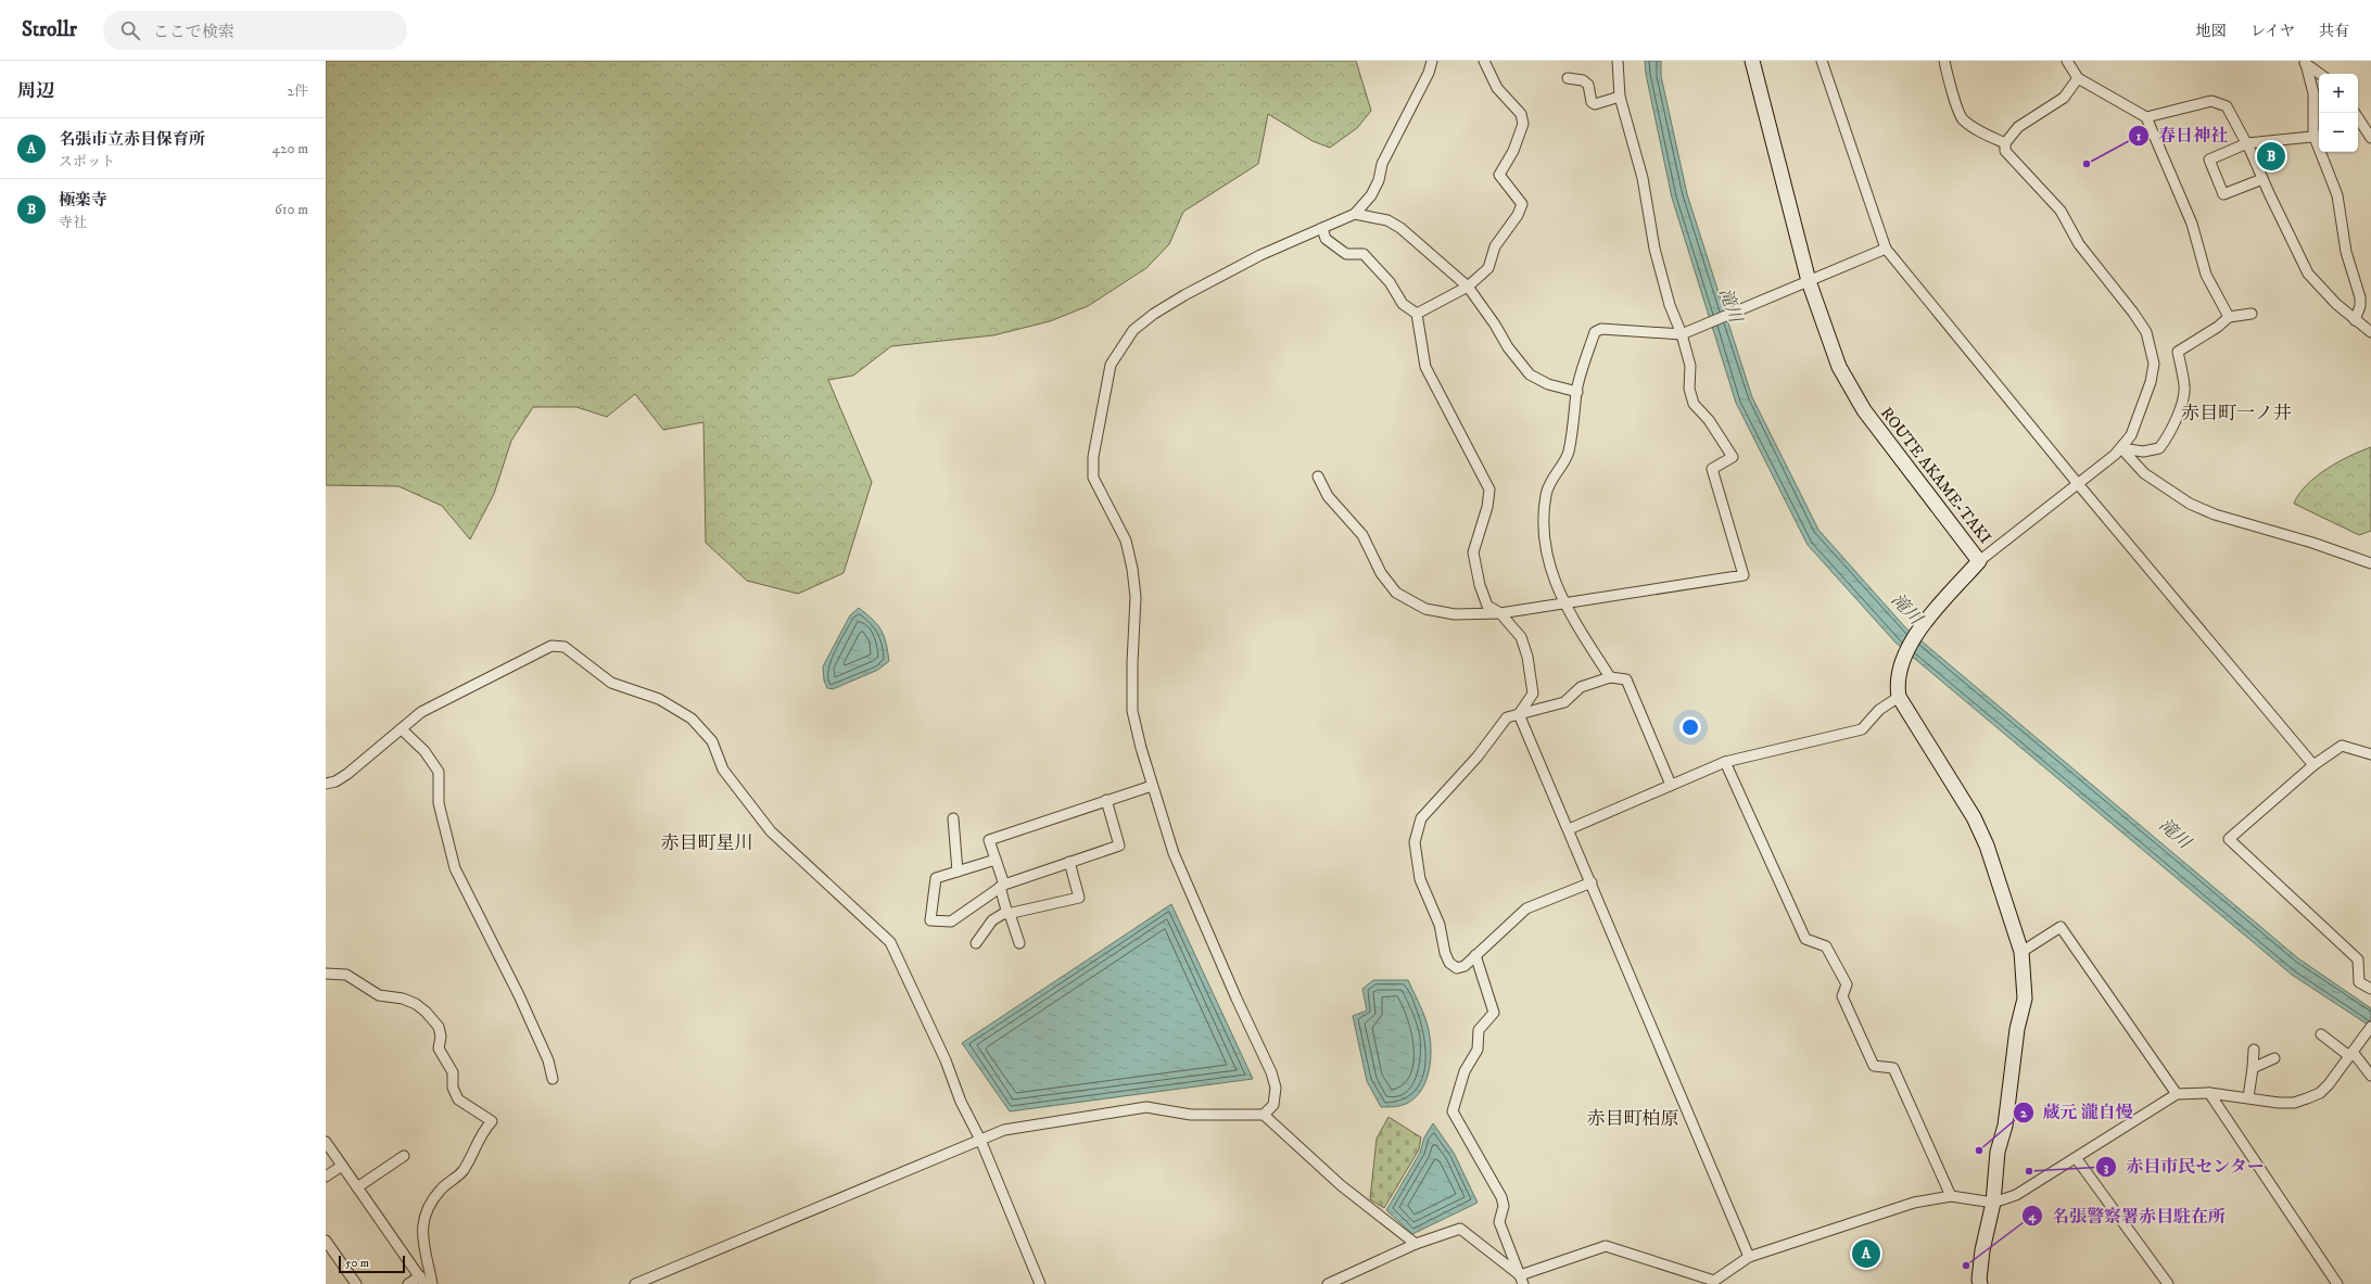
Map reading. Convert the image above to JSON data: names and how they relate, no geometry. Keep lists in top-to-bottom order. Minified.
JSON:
{"streets":{"main road":["ROUTE AKAME-TAKI"]},"districts":["赤目町一ノ井","赤目町星川","赤目町柏原"],"water":["滝川"],"places":["春日神社","蔵元 瀧自慢","赤目市民センター","名張警察署赤目駐在所"],"scale_bar":"50 m","page":{"header":"Strollr","search":"ここで検索","nav":["地図","レイヤ","共有"],"heading":["周辺","2件"],"map_buttons":["+","−"],"list":[{"mark":"A","name":"名張市立赤目保育所","note":"スポット","value":"420 m"},{"mark":"B","name":"極楽寺","note":"寺社","value":"610 m"}],"pins":["B","A"],"scale":"50 m"}}
